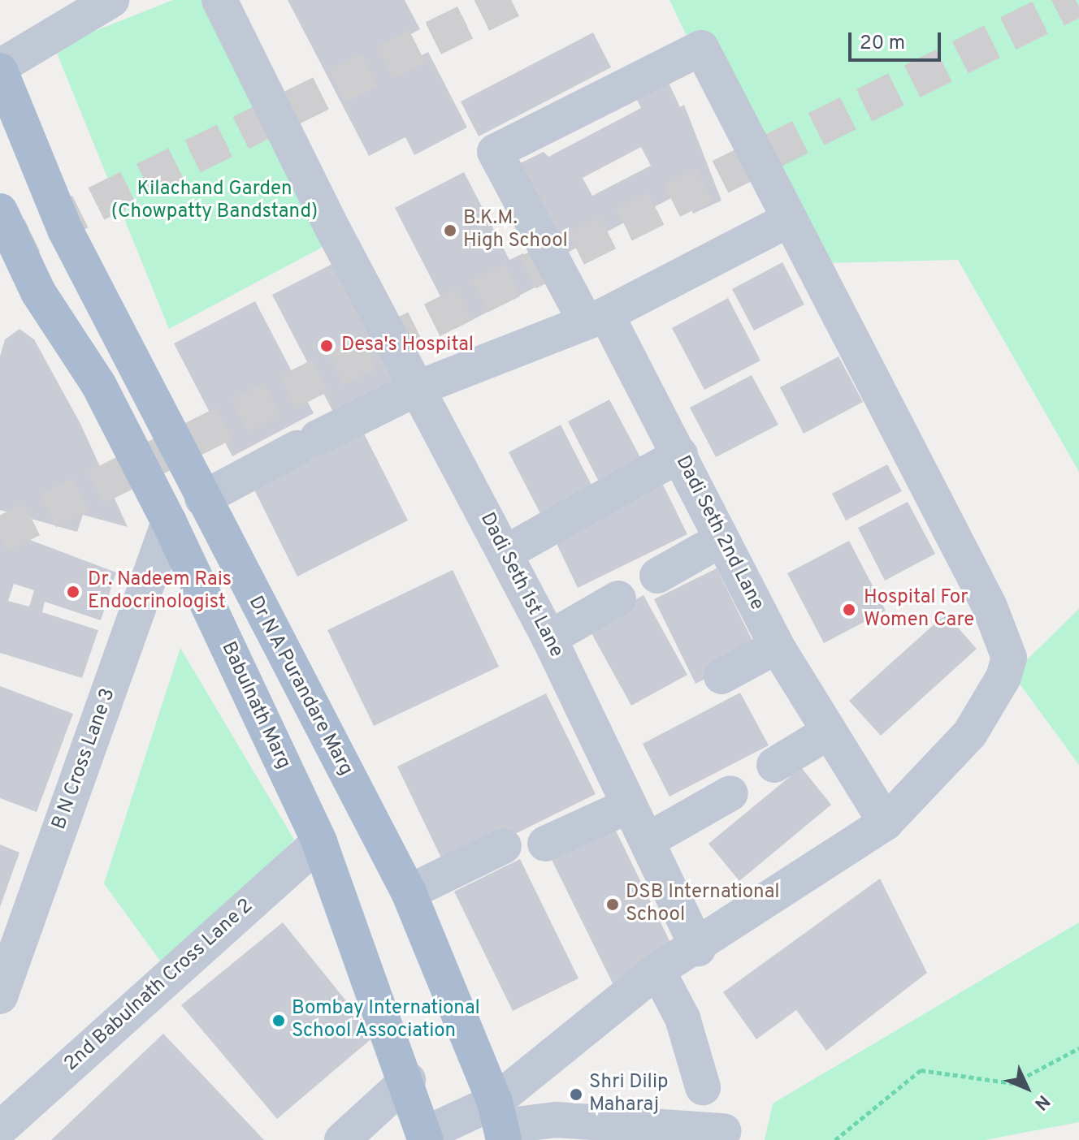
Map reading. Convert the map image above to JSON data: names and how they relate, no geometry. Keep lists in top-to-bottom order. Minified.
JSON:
{"streets":{"main road":["Dr N A Purandare Marg","Babulnath Marg"],"street":["Dadi Seth 2nd Lane","Dadi Seth 1st Lane","B N Cross Lane 3","2nd Babulnath Cross Lane 2"]},"crossings":[["Babulnath Marg","B N Cross Lane 3"],["Babulnath Marg","2nd Babulnath Cross Lane 2"]],"parks":["Kilachand Garden (Chowpatty Bandstand)"],"places":["B.K.M. High School","Desa's Hospital","Dr. Nadeem Rais Endocrinologist","Hospital For Women Care","DSB International School","Bombay International School Association","Shri Dilip Maharaj"],"scale_bar":"20 m","north":"bottom right"}
